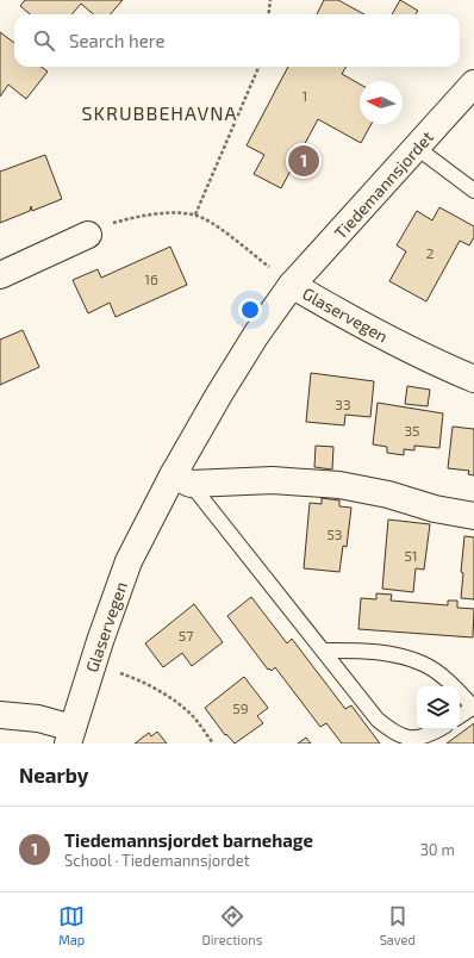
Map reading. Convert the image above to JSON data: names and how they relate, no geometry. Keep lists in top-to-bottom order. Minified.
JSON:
{"streets":{"street":["Tiedemannsjordet","Glaservegen"]},"crossings":[["Tiedemannsjordet","Glaservegen"]],"districts":["SKRUBBEHAVNA"],"house_numbers":["1","2","16","33","35","53","51","57","59"],"north":"left","page":{"search":"Search here","pins":"1","heading":"Nearby","list":[{"mark":"1","name":"Tiedemannsjordet barnehage","note":"School · Tiedemannsjordet","value":"30 m"}],"nav":["Map","Directions","Saved"]}}
